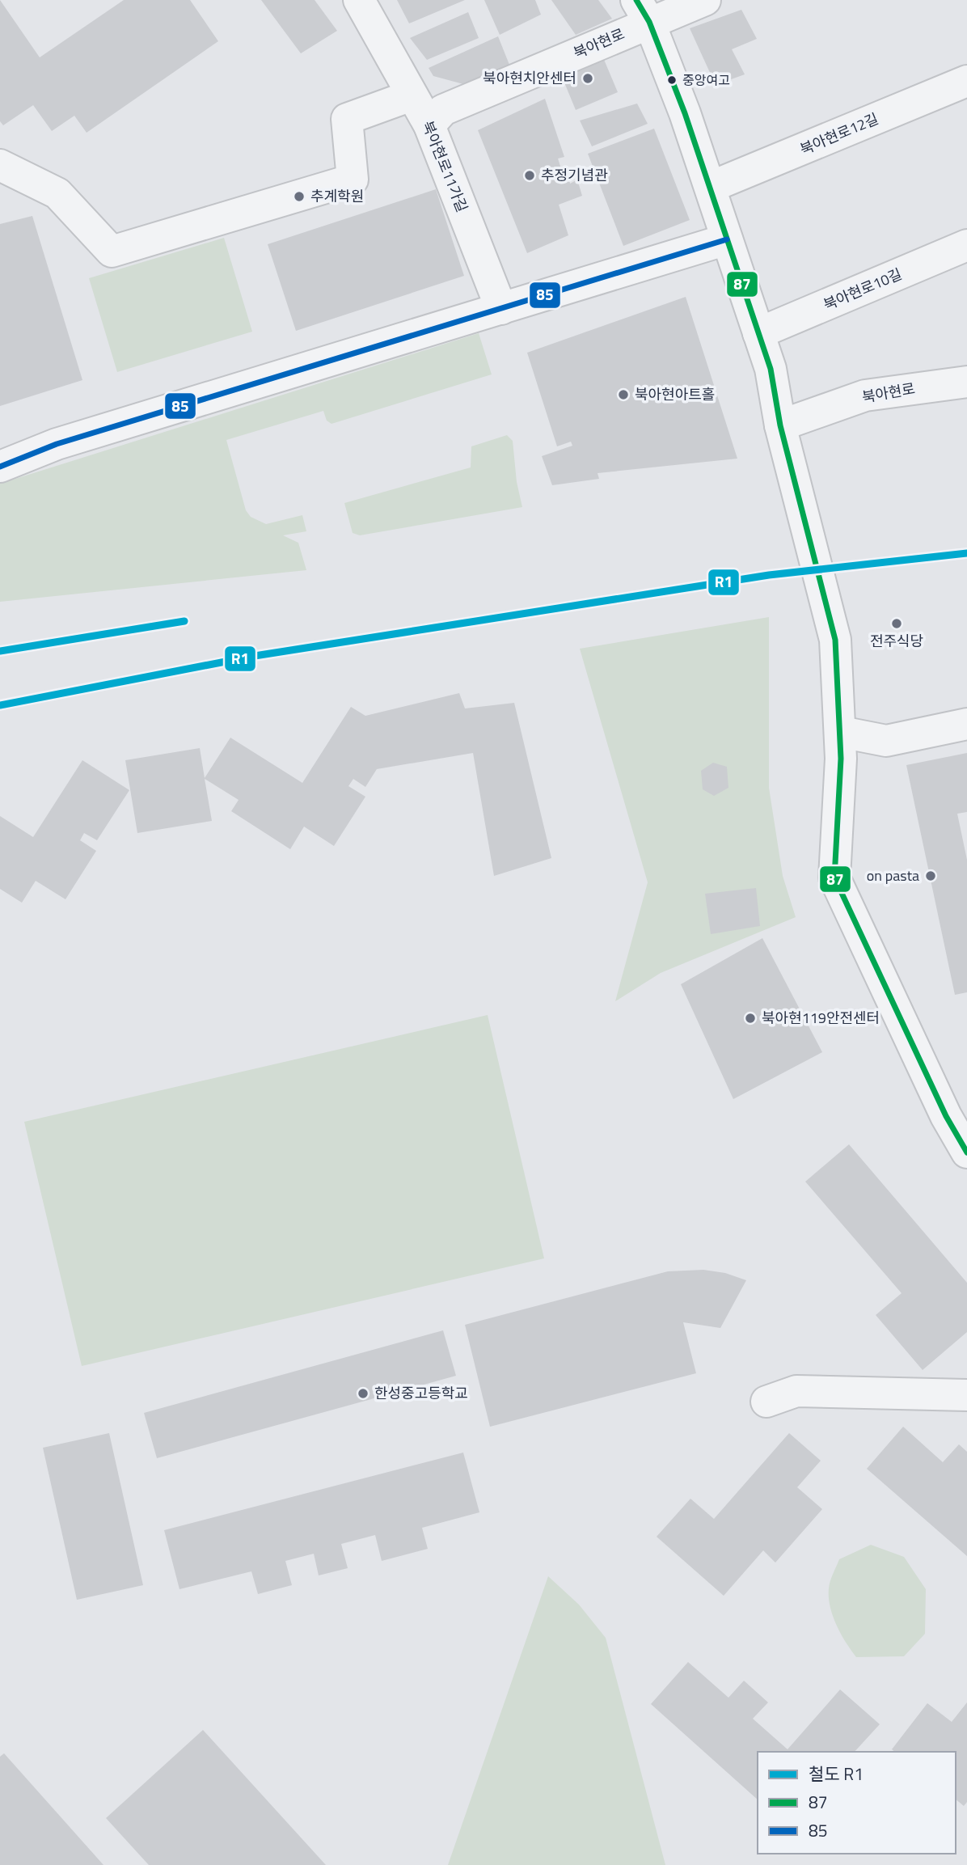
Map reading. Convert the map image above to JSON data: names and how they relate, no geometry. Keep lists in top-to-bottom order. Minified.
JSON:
{"streets":{"street":["북아현로","북아현로12길","북아현로11가길","북아현로10길"]},"crossings":[["북아현로","북아현로11가길"]],"places":["북아현치안센터","중앙여고","추정기념관","추계학원","북아현아트홀","전주식당","on pasta","북아현119안전센터","한성중고등학교"],"lines":["transit line 87","transit line 85","rail line R1"],"legend":["철도 R1","87","85"]}
